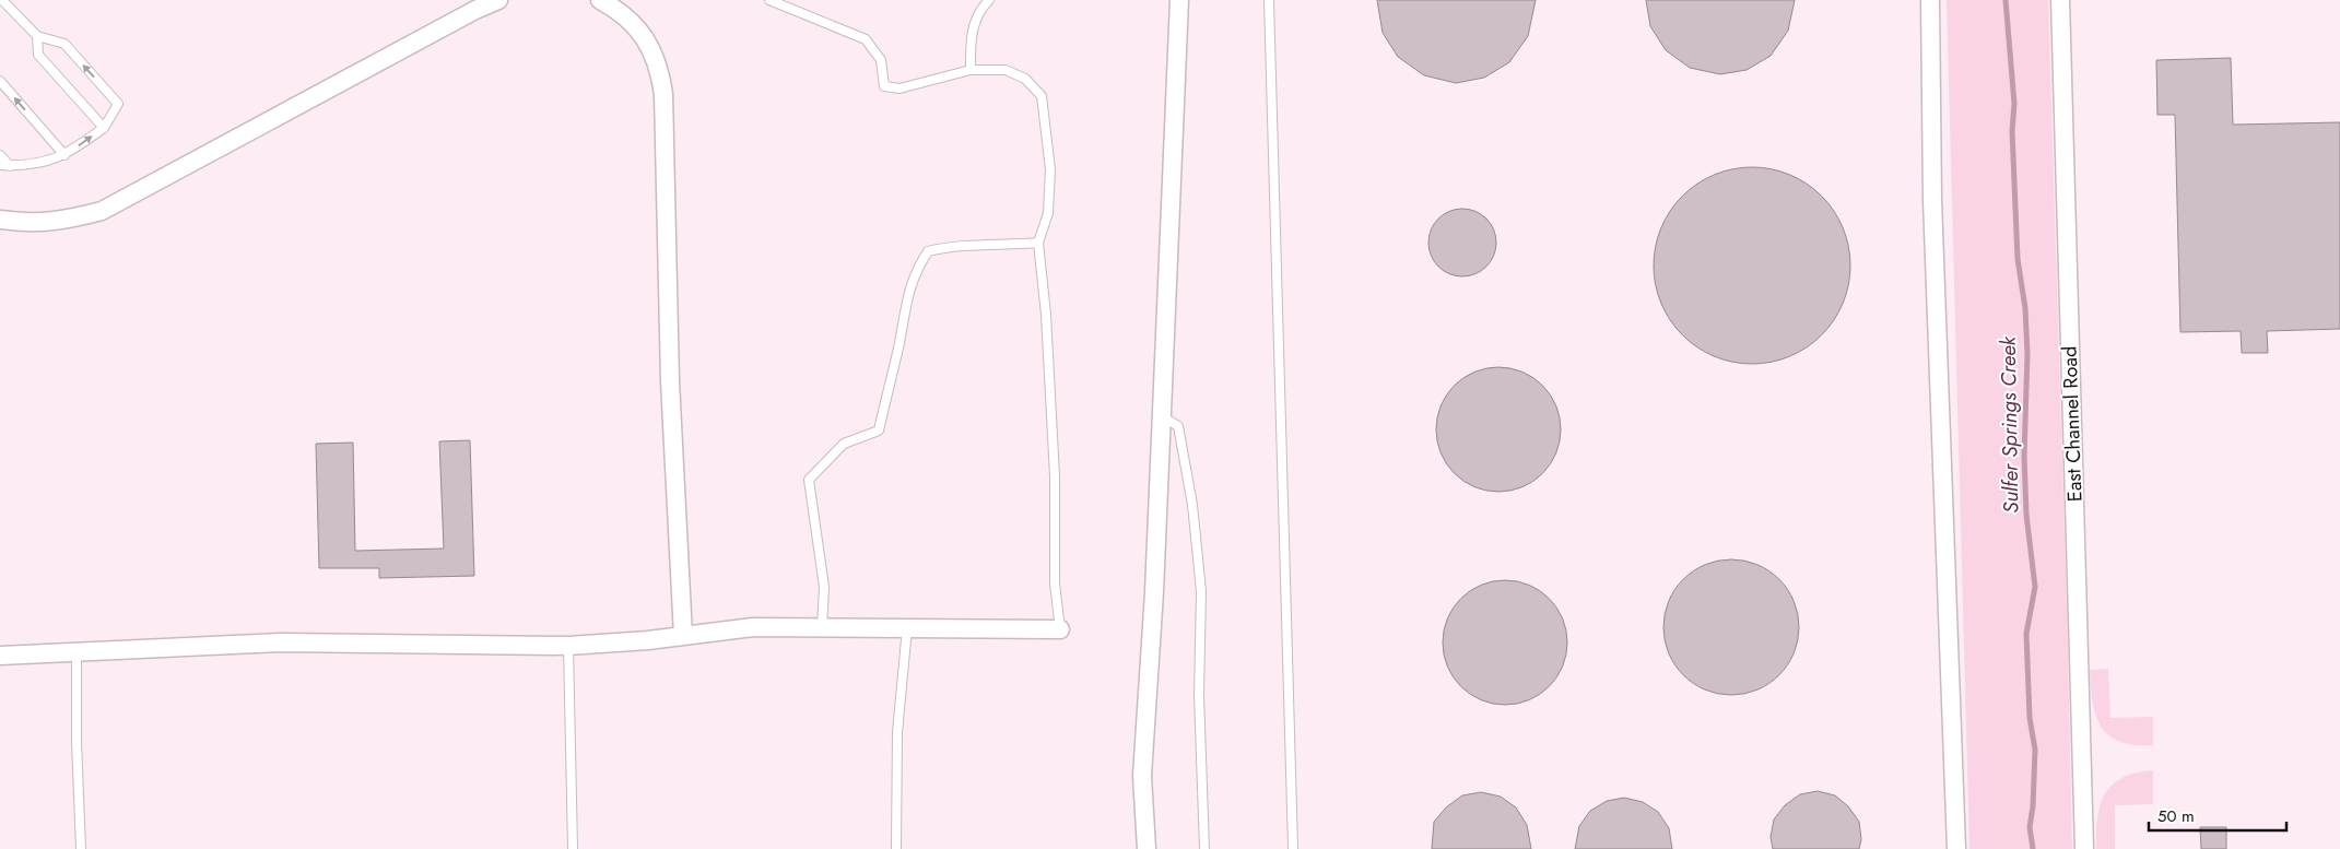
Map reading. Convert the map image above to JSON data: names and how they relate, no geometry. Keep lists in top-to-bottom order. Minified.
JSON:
{"streets":{"street":["East Channel Road"]},"water":["Sulfer Springs Creek"],"scale_bar":"50 m"}
